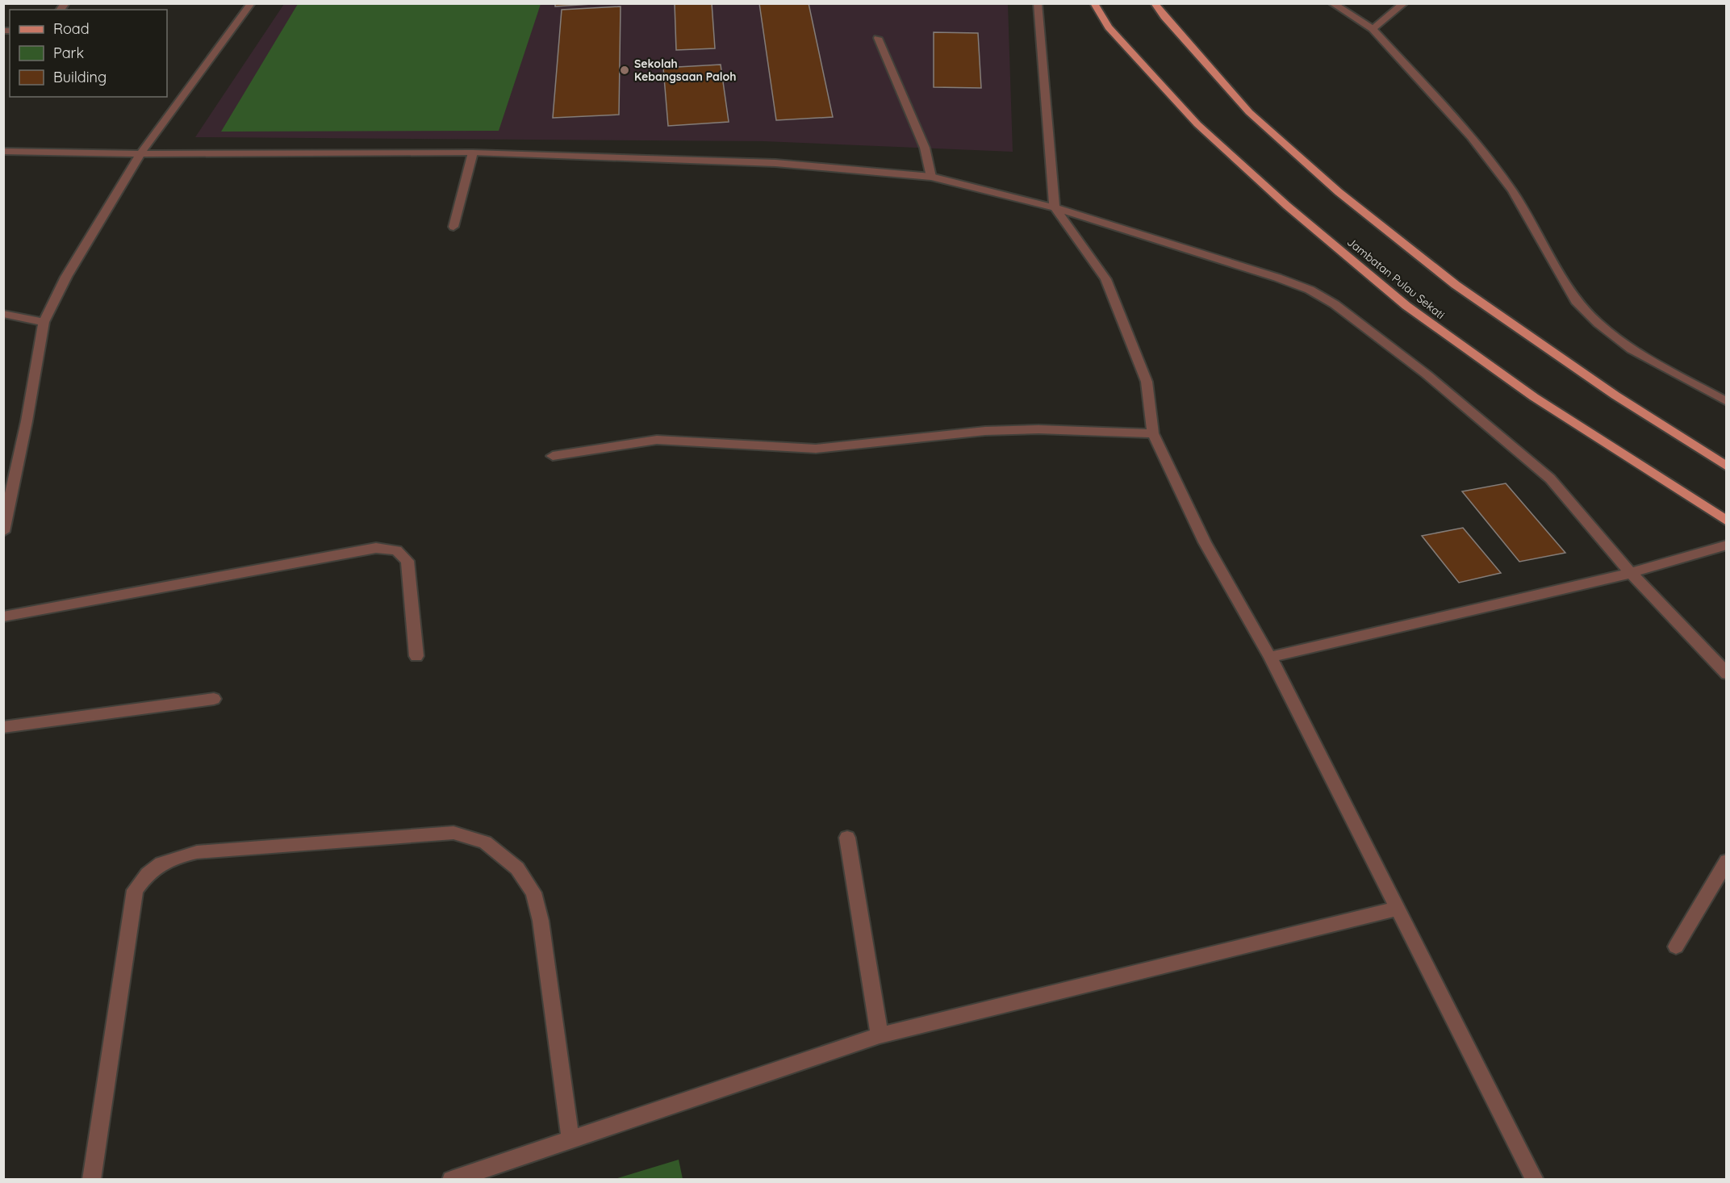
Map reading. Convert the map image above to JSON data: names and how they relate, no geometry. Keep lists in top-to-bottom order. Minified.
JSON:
{"streets":{"main road":["Jambatan Pulau Sekati"]},"places":["Sekolah Kebangsaan Paloh"],"legend":["Road","Park","Building"]}
